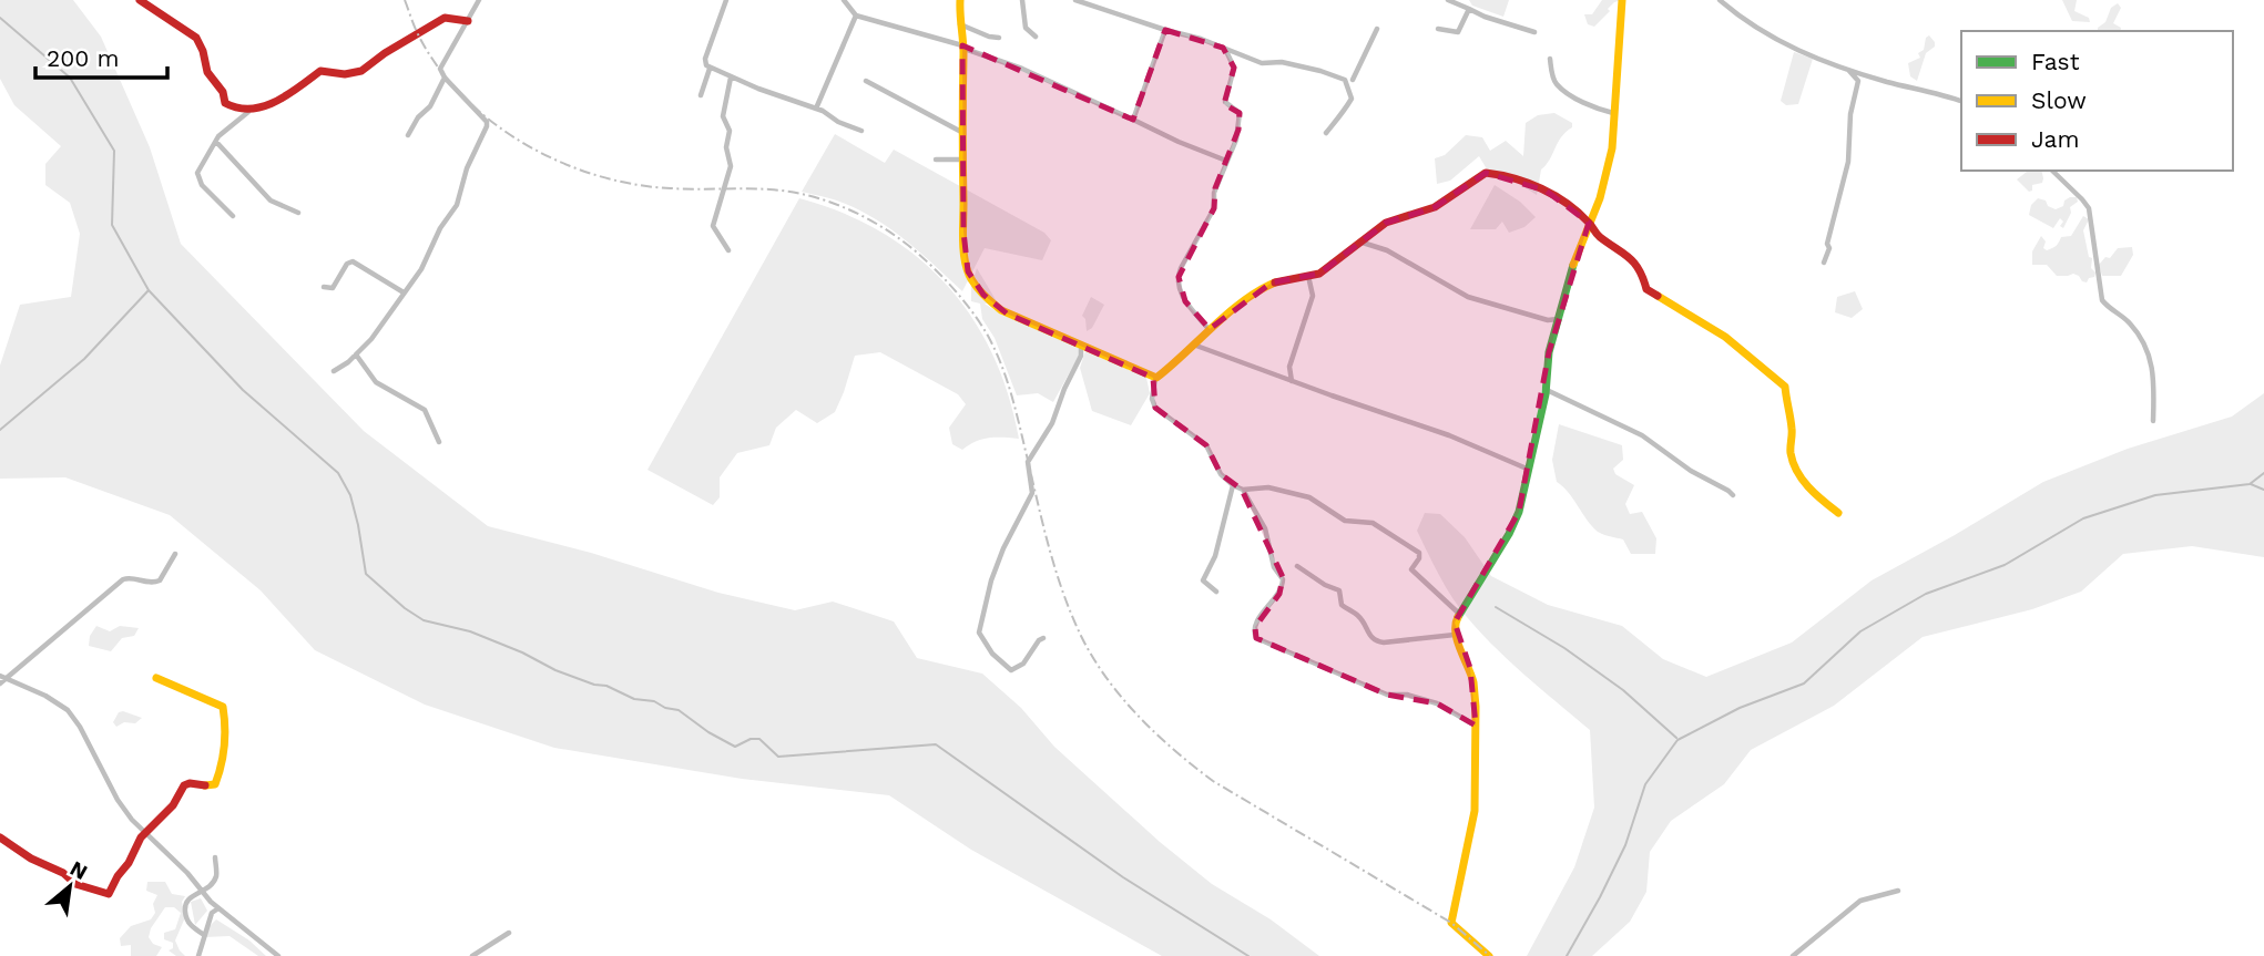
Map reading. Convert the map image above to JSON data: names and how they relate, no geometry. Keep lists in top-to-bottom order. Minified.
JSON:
{"legend":["Fast","Slow","Jam"],"scale_bar":"200 m","north":"top right"}
